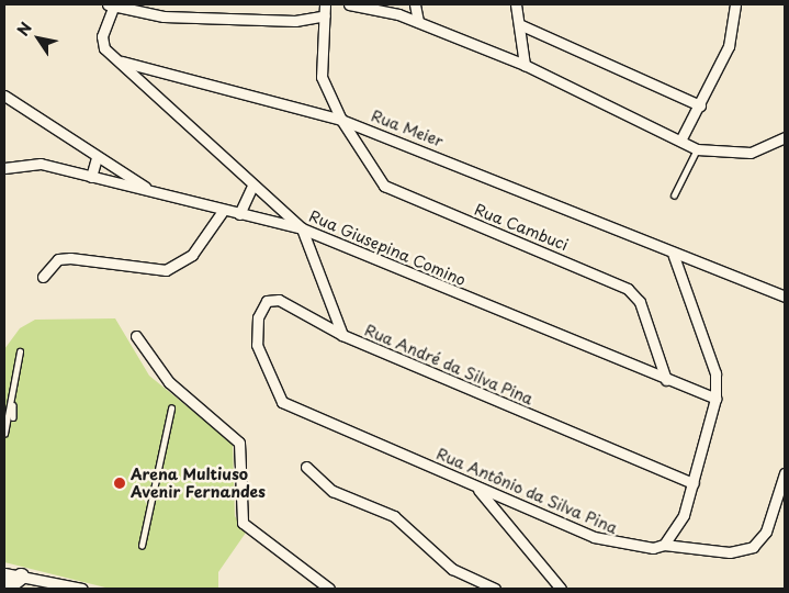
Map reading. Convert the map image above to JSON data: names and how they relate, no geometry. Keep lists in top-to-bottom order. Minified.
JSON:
{"streets":{"street":["Rua Meier","Rua Cambuci","Rua Giusepina Comino","Rua André da Silva Pina","Rua Antônio da Silva Pina"]},"crossings":[["Rua Meier","Rua Cambuci"],["Rua Meier","Rua André da Silva Pina"],["Rua Cambuci","Rua Giusepina Comino"],["Rua Giusepina Comino","Rua André da Silva Pina"],["Rua André da Silva Pina","Rua Antônio da Silva Pina"]],"places":["Arena Multiuso Avenir Fernandes"],"north":"top left"}
